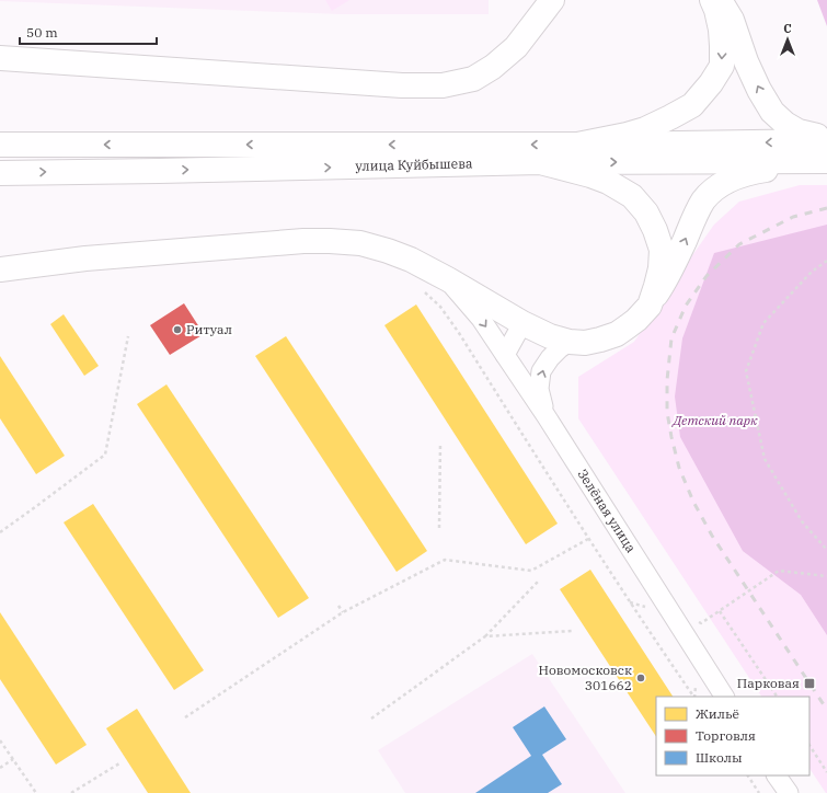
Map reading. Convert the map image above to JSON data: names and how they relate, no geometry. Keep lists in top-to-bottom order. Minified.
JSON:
{"streets":{"main road":["улица Куйбышева"],"street":["Зелёная улица"]},"parks":["Детский парк"],"places":{"other":["Ритуал","Новомосковск 301662"],"transit":["Парковая"]},"legend":["Жильё","Торговля","Школы"],"scale_bar":"50 m","north":"top"}
